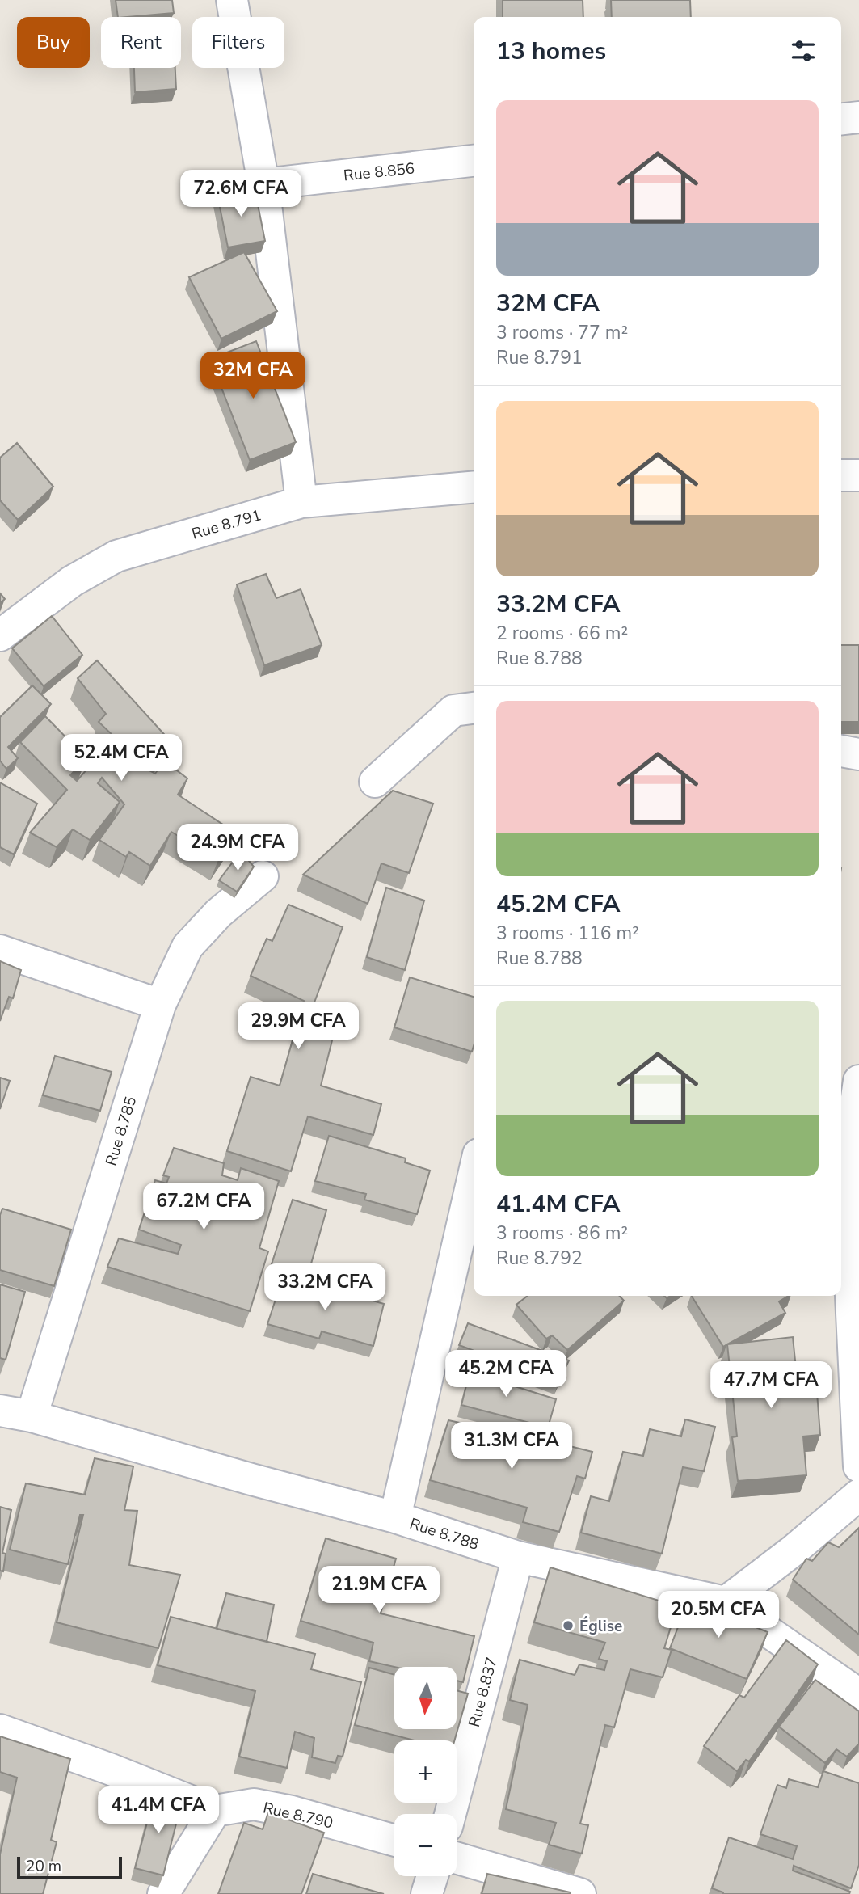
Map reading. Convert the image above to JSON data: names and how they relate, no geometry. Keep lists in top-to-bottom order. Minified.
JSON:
{"streets":{"street":["Rue 8.856","Rue 8.791","Rue 8.785","Rue 8.788","Rue 8.837","Rue 8.790"]},"crossings":[["Rue 8.785","Rue 8.788"],["Rue 8.788","Rue 8.837"]],"places":["Église"],"scale_bar":"20 m","north":"bottom","page":{"chip":["Buy","Rent","Filters"],"heading":"13 homes","list":[{"name":"32M CFA","note":"3 rooms · 77 m² · Rue 8.791"},{"name":"33.2M CFA","note":"2 rooms · 66 m² · Rue 8.788"},{"name":"45.2M CFA","note":"3 rooms · 116 m² · Rue 8.788"},{"name":"41.4M CFA","note":"3 rooms · 86 m² · Rue 8.792"}],"price":["72.6M CFA","32M CFA","52.4M CFA","24.9M CFA","29.9M CFA","67.2M CFA","33.2M CFA","45.2M CFA","47.7M CFA","31.3M CFA","21.9M CFA","20.5M CFA","41.4M CFA"],"map_buttons":["+","−"],"scale":"20 m"}}
